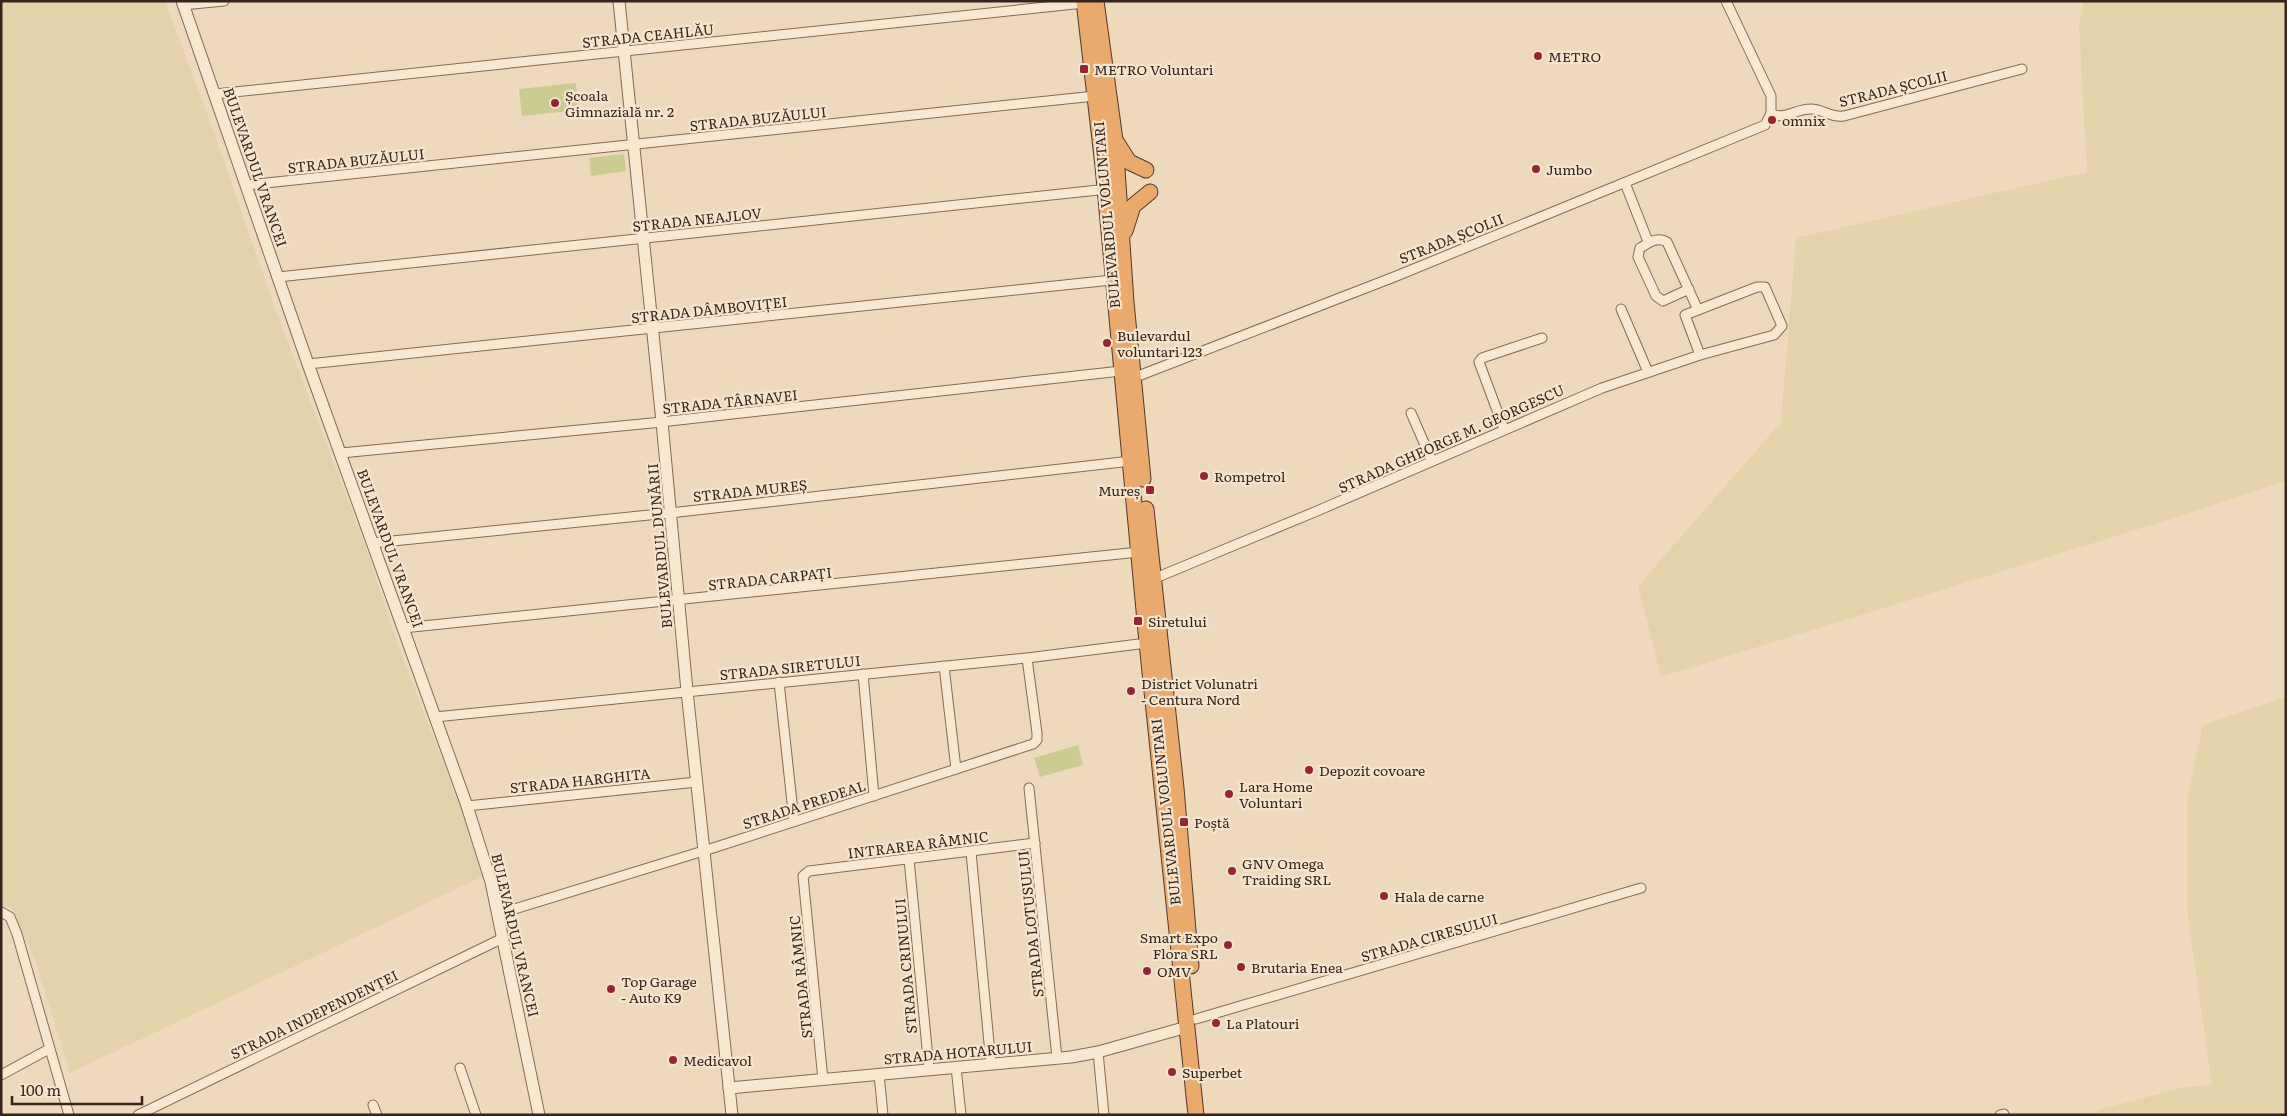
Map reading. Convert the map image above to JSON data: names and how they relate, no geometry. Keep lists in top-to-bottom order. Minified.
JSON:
{"streets":{"highway":["BULEVARDUL VOLUNTARI"],"street":["STRADA CEAHLĂU","STRADA ȘCOLII","STRADA BUZĂULUI","BULEVARDUL VRANCEI","STRADA NEAJLOV","STRADA DÂMBOVIȚEI","STRADA TÂRNAVEI","STRADA GHEORGE M. GEORGESCU","STRADA MUREȘ","BULEVARDUL DUNĂRII","STRADA CARPAȚI","STRADA SIRETULUI","STRADA HARGHITA","STRADA PREDEAL","INTRAREA RÂMNIC","STRADA LOTUSULUI","STRADA CIRESULUI","STRADA CRINULUI","STRADA RÂMNIC","STRADA INDEPENDENȚEI","STRADA HOTARULUI"]},"crossings":[["STRADA CEAHLĂU","BULEVARDUL VRANCEI"],["STRADA CEAHLĂU","BULEVARDUL VOLUNTARI"],["STRADA CEAHLĂU","BULEVARDUL DUNĂRII"],["STRADA ȘCOLII","BULEVARDUL VOLUNTARI"],["STRADA ȘCOLII","STRADA TÂRNAVEI"],["STRADA BUZĂULUI","BULEVARDUL VRANCEI"],["STRADA BUZĂULUI","BULEVARDUL VOLUNTARI"],["STRADA BUZĂULUI","BULEVARDUL DUNĂRII"],["BULEVARDUL VRANCEI","STRADA NEAJLOV"],["BULEVARDUL VRANCEI","STRADA DÂMBOVIȚEI"],["BULEVARDUL VRANCEI","STRADA TÂRNAVEI"],["BULEVARDUL VRANCEI","STRADA MUREȘ"],["BULEVARDUL VRANCEI","STRADA CARPAȚI"],["BULEVARDUL VRANCEI","STRADA SIRETULUI"],["BULEVARDUL VRANCEI","STRADA HARGHITA"],["BULEVARDUL VRANCEI","STRADA PREDEAL"],["BULEVARDUL VRANCEI","STRADA INDEPENDENȚEI"],["BULEVARDUL VOLUNTARI","STRADA NEAJLOV"],["BULEVARDUL VOLUNTARI","STRADA DÂMBOVIȚEI"],["BULEVARDUL VOLUNTARI","STRADA TÂRNAVEI"],["BULEVARDUL VOLUNTARI","STRADA GHEORGE M. GEORGESCU"],["BULEVARDUL VOLUNTARI","STRADA MUREȘ"],["BULEVARDUL VOLUNTARI","STRADA CARPAȚI"],["BULEVARDUL VOLUNTARI","STRADA SIRETULUI"],["BULEVARDUL VOLUNTARI","STRADA CIRESULUI"],["BULEVARDUL VOLUNTARI","STRADA HOTARULUI"],["STRADA NEAJLOV","BULEVARDUL DUNĂRII"],["STRADA DÂMBOVIȚEI","BULEVARDUL DUNĂRII"],["STRADA TÂRNAVEI","BULEVARDUL DUNĂRII"],["STRADA MUREȘ","BULEVARDUL DUNĂRII"],["BULEVARDUL DUNĂRII","STRADA CARPAȚI"],["BULEVARDUL DUNĂRII","STRADA SIRETULUI"],["BULEVARDUL DUNĂRII","STRADA HARGHITA"],["BULEVARDUL DUNĂRII","STRADA PREDEAL"],["BULEVARDUL DUNĂRII","STRADA HOTARULUI"],["STRADA SIRETULUI","STRADA PREDEAL"],["INTRAREA RÂMNIC","STRADA LOTUSULUI"],["INTRAREA RÂMNIC","STRADA CRINULUI"],["INTRAREA RÂMNIC","STRADA RÂMNIC"],["STRADA LOTUSULUI","STRADA HOTARULUI"],["STRADA CIRESULUI","STRADA HOTARULUI"],["STRADA CRINULUI","STRADA HOTARULUI"],["STRADA RÂMNIC","STRADA HOTARULUI"]],"places":{"other":["METRO","Școala Gimnazială nr. 2","omnix","Jumbo","Bulevardul voluntari 123","Rompetrol","District Volunatri - Centura Nord","Depozit covoare","Lara Home Voluntari","GNV Omega Traiding SRL","Hala de carne","Smart Expo Flora SRL","Brutaria Enea","OMV","Top Garage - Auto K9","La Platouri","Medicavol","Superbet"],"transit":["METRO Voluntari","Mureș","Siretului","Poștă"]},"scale_bar":"100 m"}
